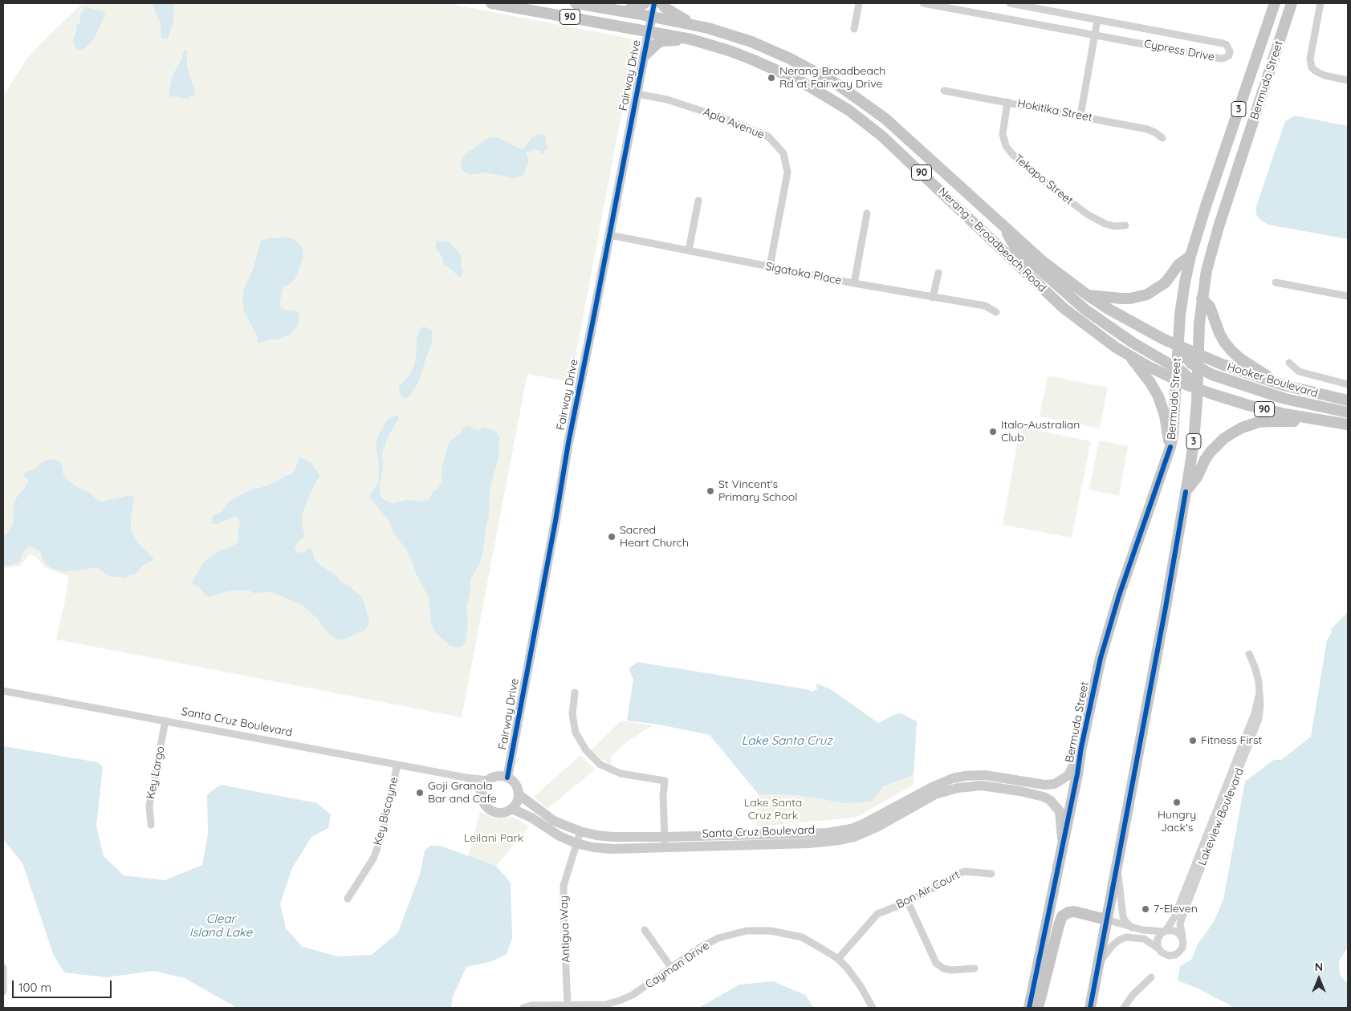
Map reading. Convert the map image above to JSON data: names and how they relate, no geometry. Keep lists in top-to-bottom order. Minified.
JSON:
{"streets":{"main road":["90","Bermuda Street","3","Nerang - Broadbeach Road","Hooker Boulevard"],"street":["Cypress Drive","Fairway Drive","Hokitika Street","Apia Avenue","Tekapo Street","Sigatoka Place","Santa Cruz Boulevard","Key Largo","Key Biscayne","Lakeview Boulevard","Bon Air Court","Antigua Way","Cayman Drive"]},"crossings":[["90","Bermuda Street"],["90","Nerang - Broadbeach Road"],["90","Hooker Boulevard"],["Fairway Drive","Apia Avenue"],["Fairway Drive","Nerang - Broadbeach Road"],["Fairway Drive","Sigatoka Place"],["Fairway Drive","Santa Cruz Boulevard"],["Bermuda Street","Nerang - Broadbeach Road"],["Bermuda Street","Hooker Boulevard"],["Bermuda Street","Santa Cruz Boulevard"],["Hokitika Street","Tekapo Street"],["Apia Avenue","Sigatoka Place"],["Santa Cruz Boulevard","Key Largo"],["Santa Cruz Boulevard","Key Biscayne"],["Santa Cruz Boulevard","Antigua Way"],["Bon Air Court","Cayman Drive"],["Antigua Way","Cayman Drive"]],"water":["Lake Santa Cruz","Clear Island Lake"],"parks":["Lake Santa Cruz Park","Leilani Park"],"places":["Nerang Broadbeach Rd at Fairway Drive","Italo-Australian Club","St Vincent's Primary School","Sacred Heart Church","Fitness First","Goji Granola Bar and Cafe","Hungry Jack's","7-Eleven"],"scale_bar":"100 m","north":"top"}
